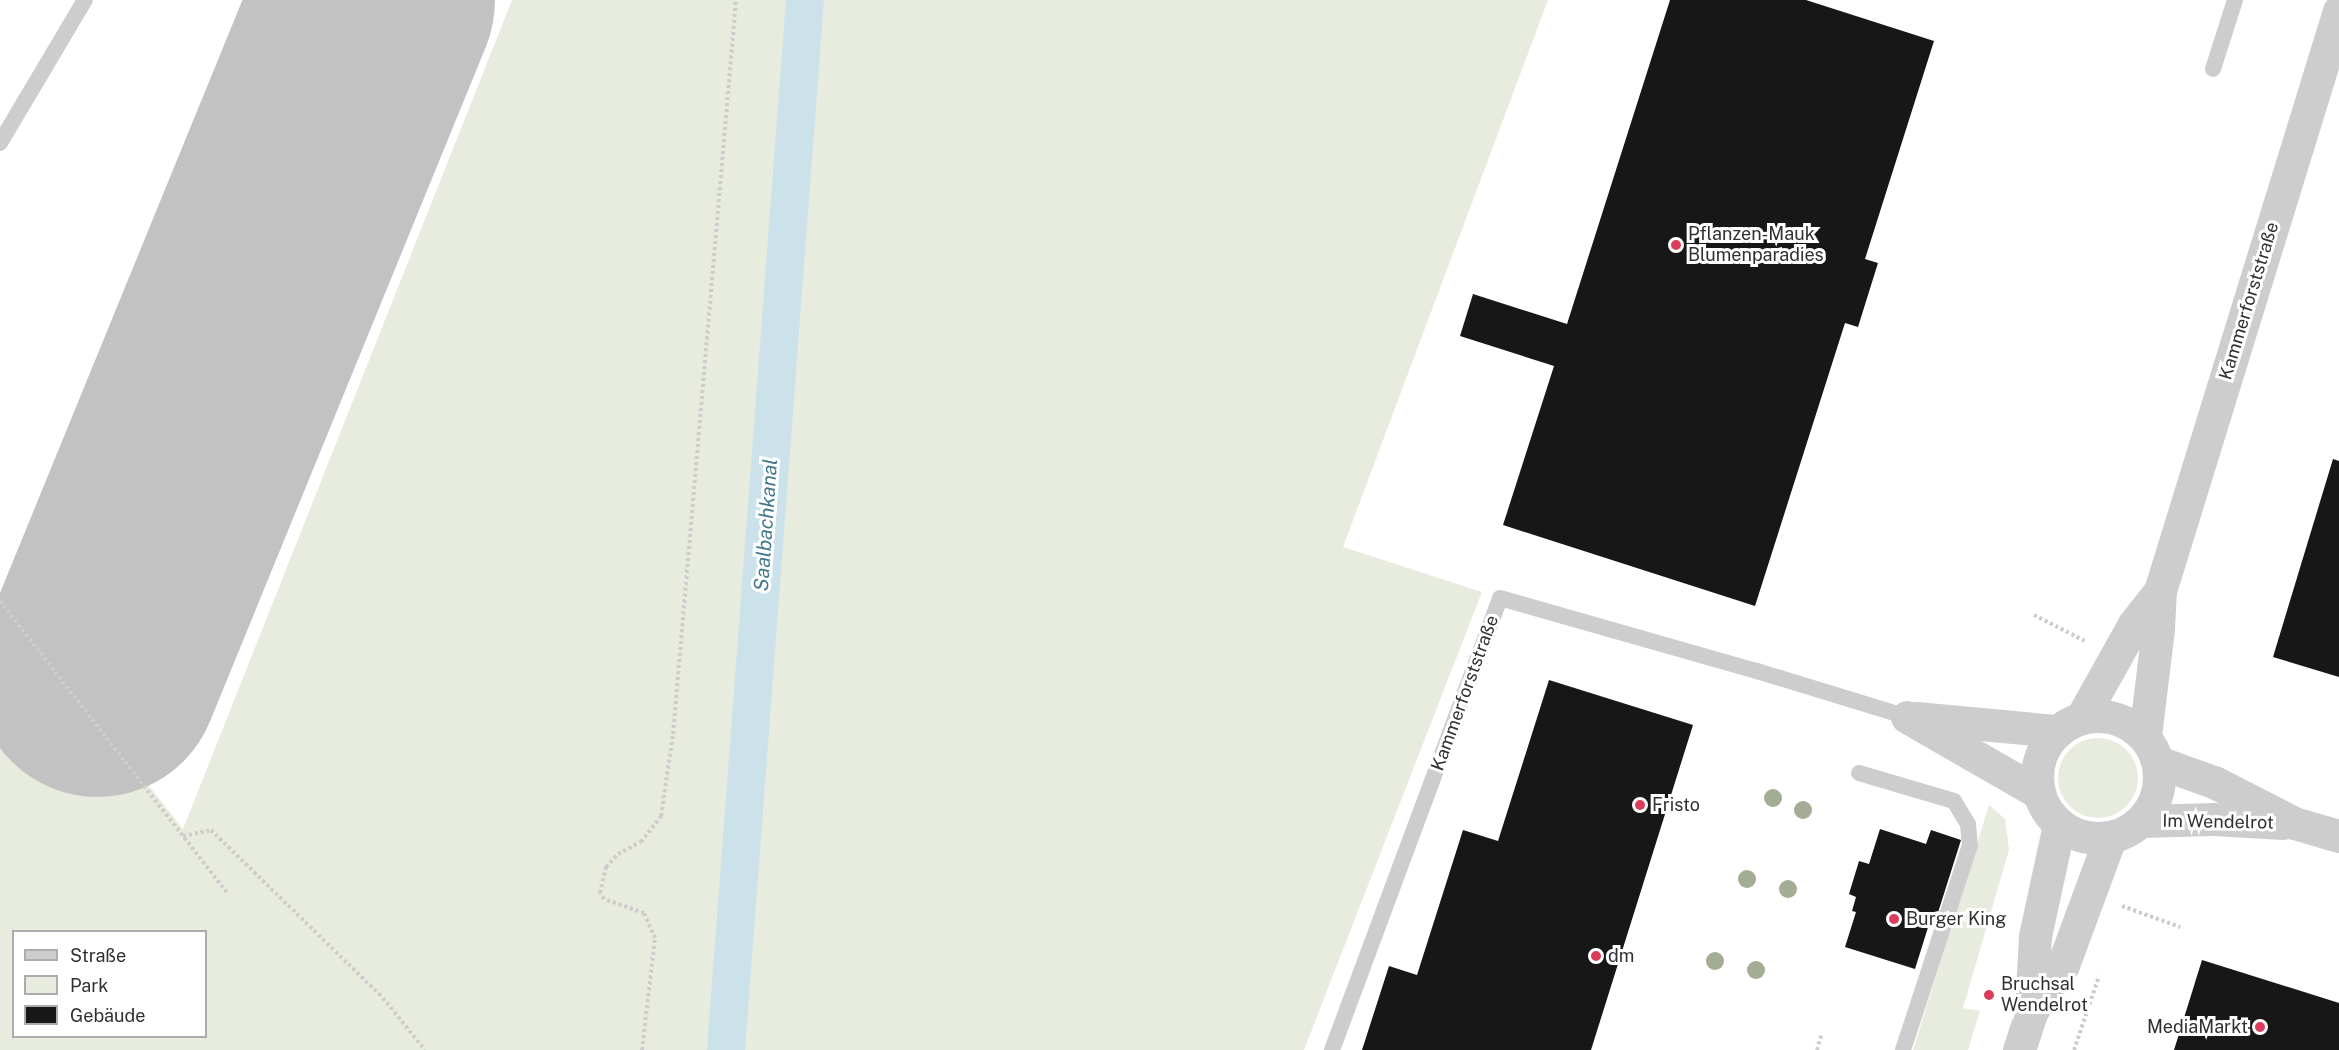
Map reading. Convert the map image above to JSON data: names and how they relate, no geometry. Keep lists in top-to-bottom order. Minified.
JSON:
{"streets":{"street":["Kammerforststraße","Im Wendelrot"]},"crossings":[["Kammerforststraße","Im Wendelrot"]],"water":["Saalbachkanal"],"places":["Pflanzen-Mauk Blumenparadies","Fristo","Burger King","dm","Bruchsal Wendelrot","MediaMarkt"],"legend":["Straße","Park","Gebäude"]}
